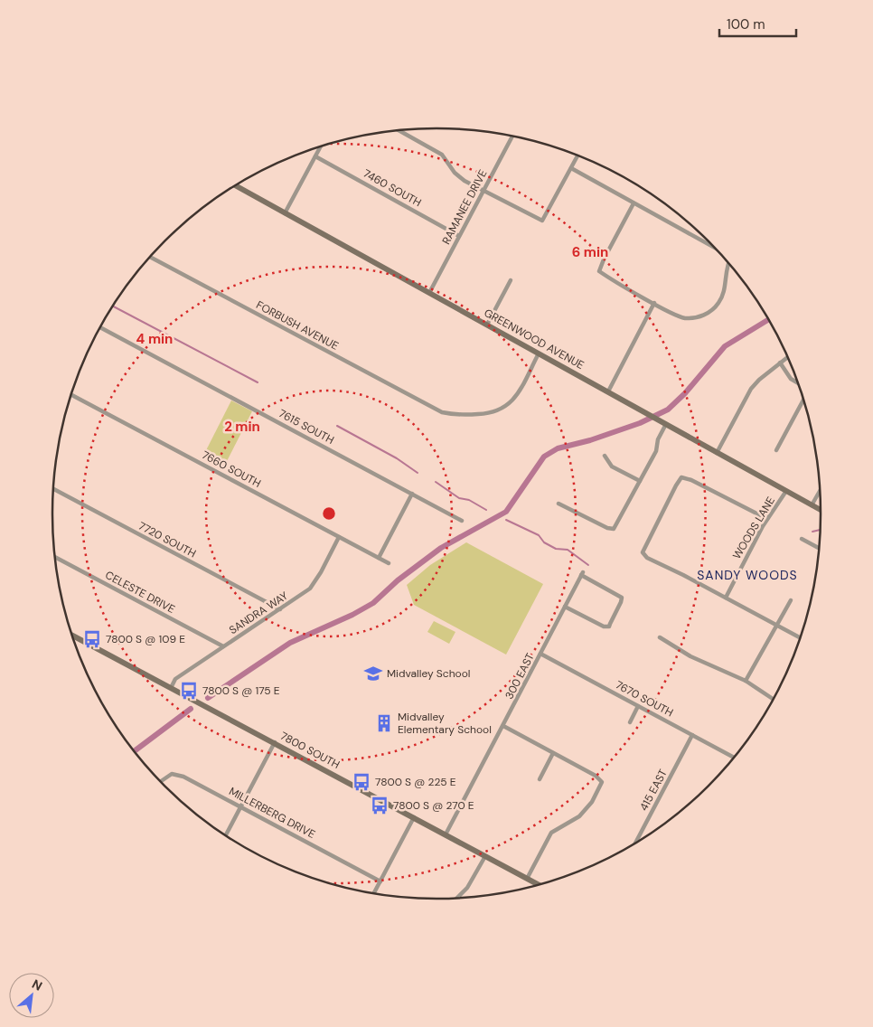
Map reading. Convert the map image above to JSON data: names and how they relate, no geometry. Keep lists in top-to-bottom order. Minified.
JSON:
{"streets":{"street":["7460 SOUTH","RAMANEE DRIVE","FORBUSH AVENUE","GREENWOOD AVENUE","7615 SOUTH","7660 SOUTH","WOODS LANE","7720 SOUTH","CELESTE DRIVE","SANDRA WAY","300 EAST","7670 SOUTH","7800 SOUTH","415 EAST","MILLERBERG DRIVE"]},"crossings":[["7460 SOUTH","RAMANEE DRIVE"],["RAMANEE DRIVE","GREENWOOD AVENUE"],["FORBUSH AVENUE","GREENWOOD AVENUE"],["GREENWOOD AVENUE","WOODS LANE"],["7660 SOUTH","SANDRA WAY"],["7720 SOUTH","SANDRA WAY"],["CELESTE DRIVE","SANDRA WAY"],["SANDRA WAY","7800 SOUTH"],["300 EAST","7670 SOUTH"],["300 EAST","7800 SOUTH"],["7670 SOUTH","415 EAST"]],"districts":["SANDY WOODS"],"places":{"bus stop":["7800 S @ 109 E","7800 S @ 175 E","7800 S @ 225 E","7800 S @ 270 E"],"school or university":["Midvalley School"],"building":["Midvalley Elementary School"]},"scale_bar":"100 m","north":"top right","rings":["6 min","4 min","2 min"]}
